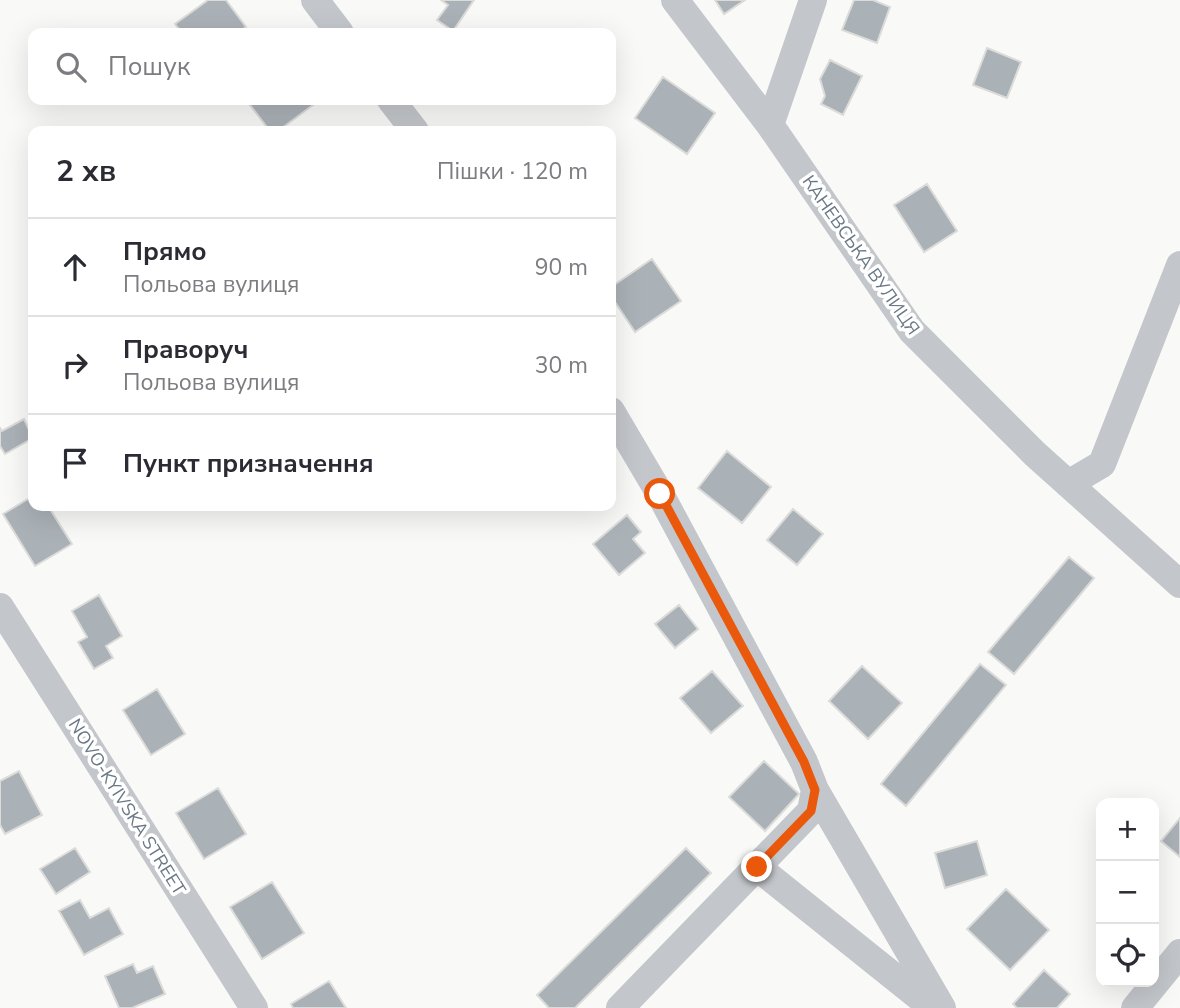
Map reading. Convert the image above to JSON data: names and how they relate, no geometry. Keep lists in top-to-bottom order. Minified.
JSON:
{"streets":{"street":["КАНЕВСЬКА ВУЛИЦЯ","NOVO-KYIVSKA STREET"]},"page":{"search":"Пошук","heading":["2 хв","Пішки · 120 m"],"list":[["Прямо","Польова вулиця","90 m"],["Праворуч","Польова вулиця","30 m"],"Пункт призначення"],"map_buttons":["+","−"]}}
